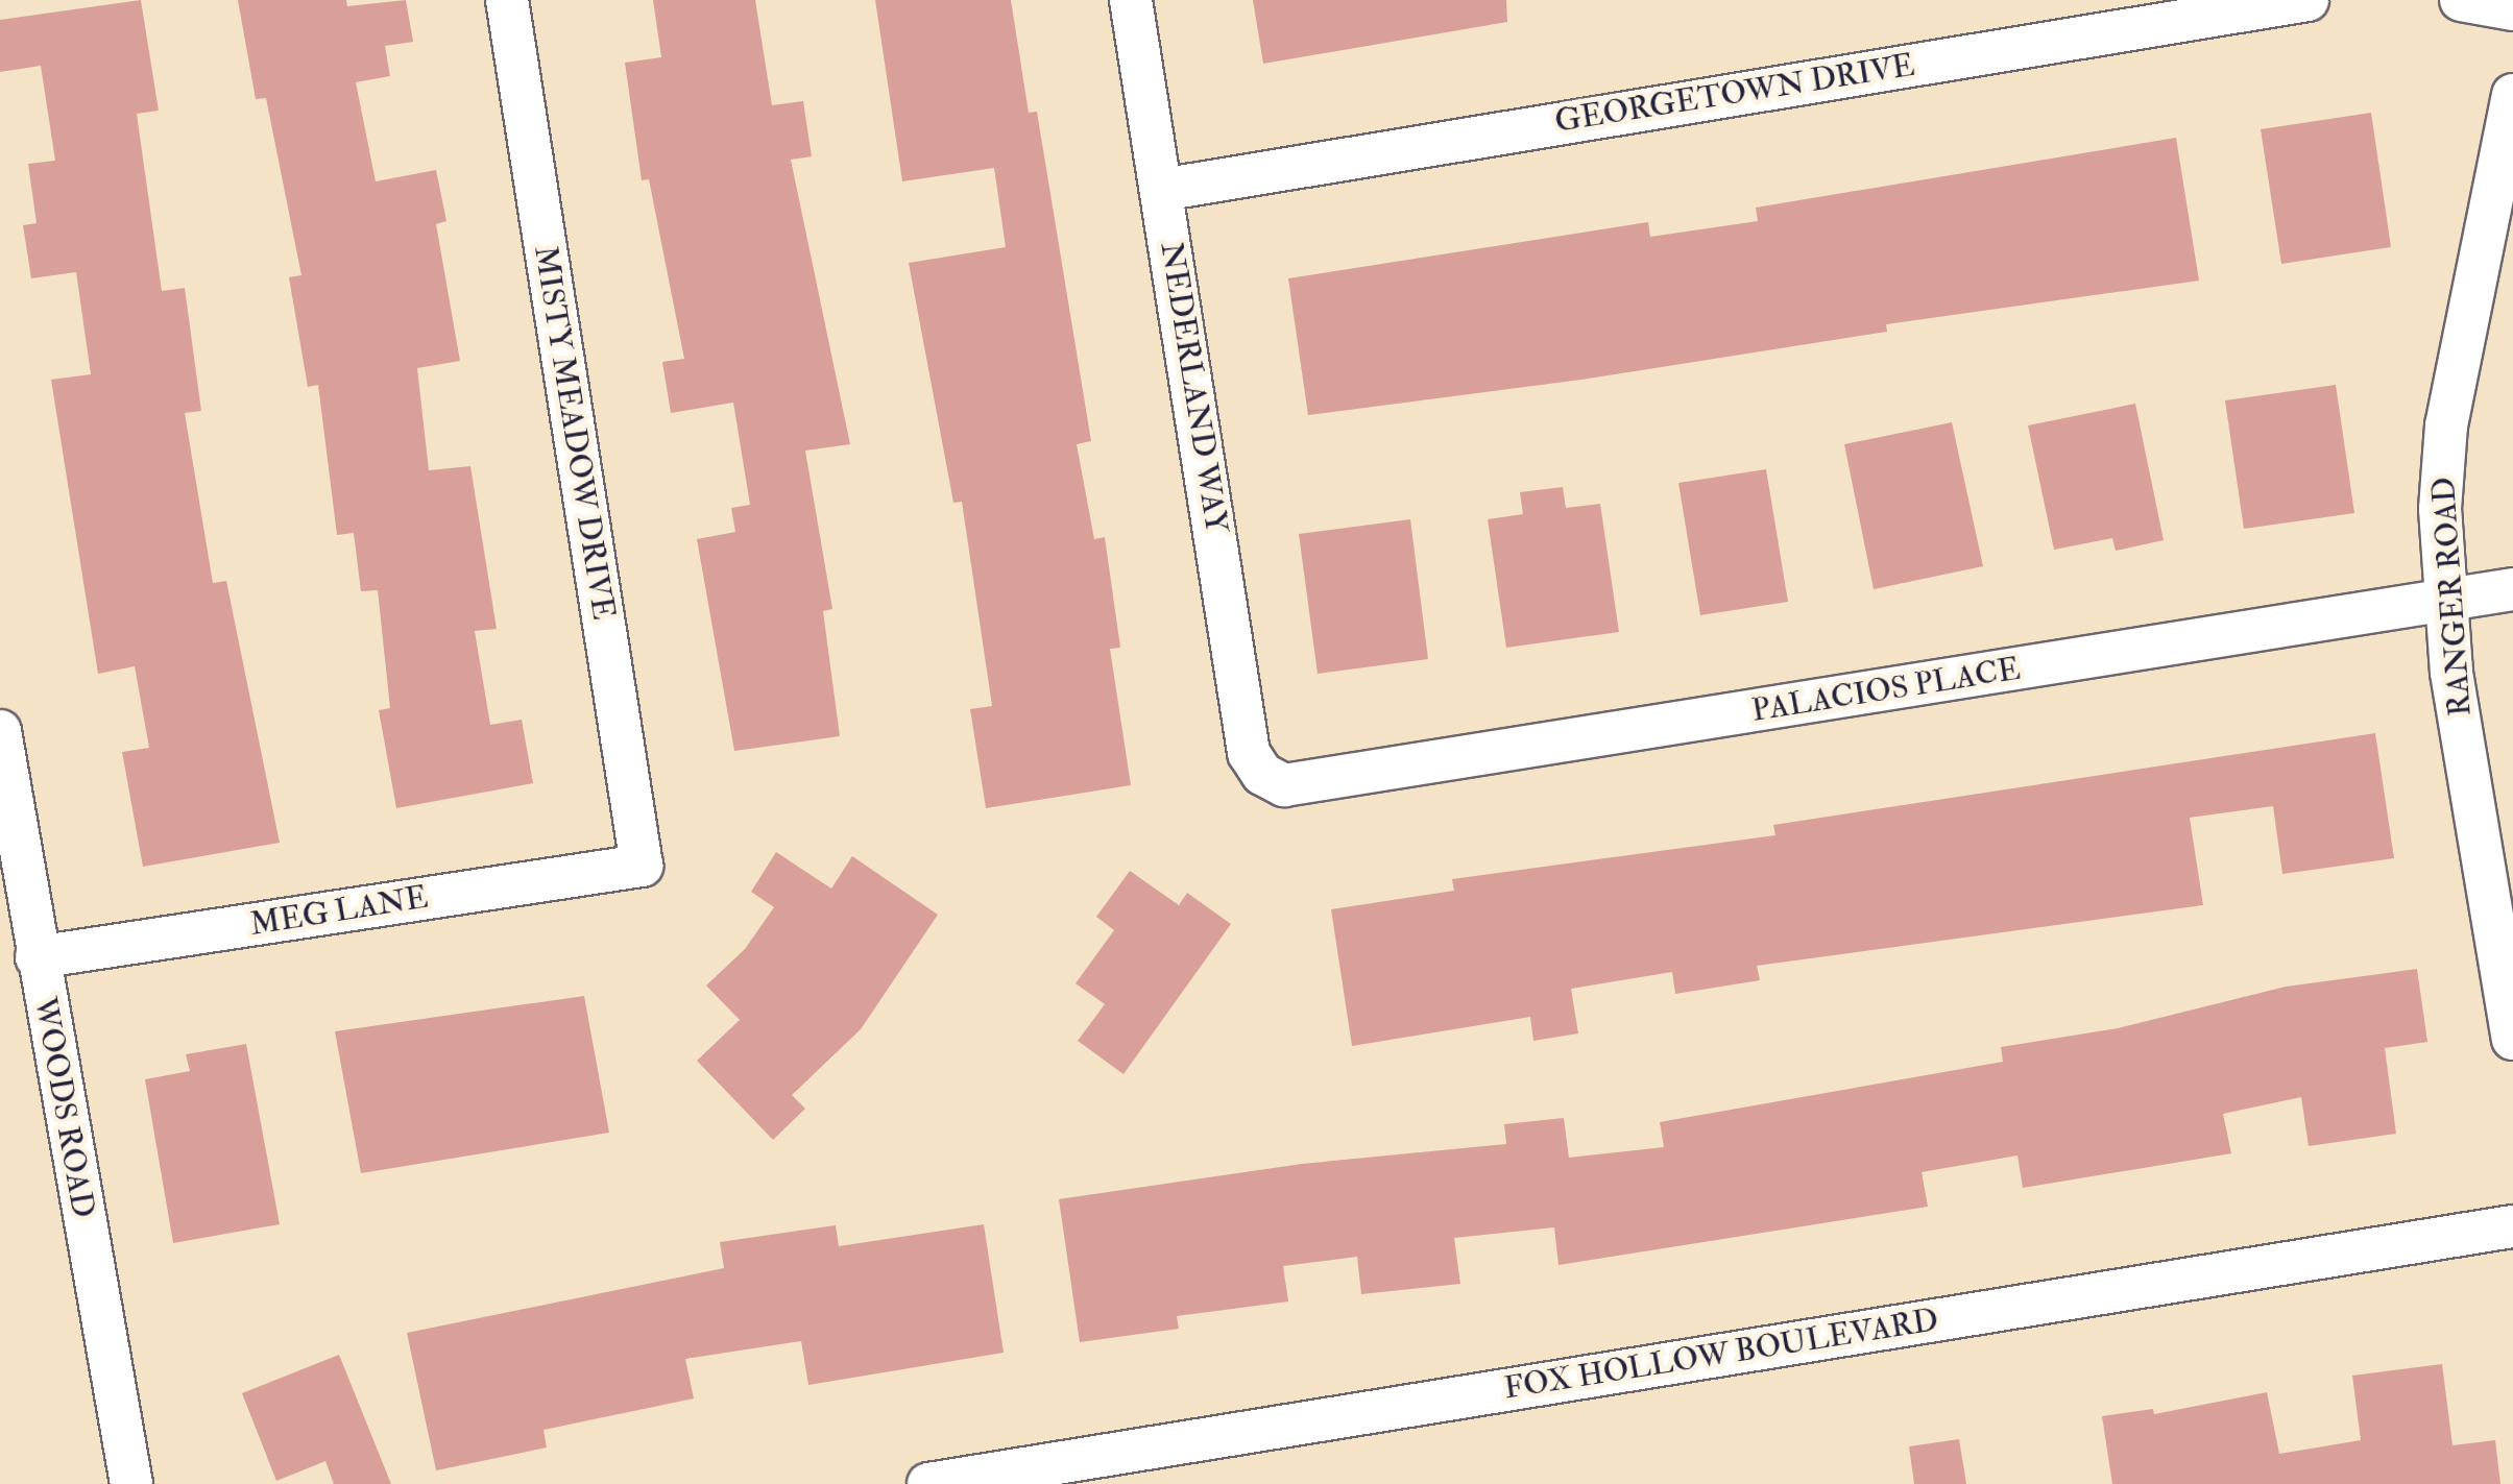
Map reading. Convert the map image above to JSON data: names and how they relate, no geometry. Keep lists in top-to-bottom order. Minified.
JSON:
{"streets":{"street":["GEORGETOWN DRIVE","NEDERLAND WAY","MISTY MEADOW DRIVE","RANGER ROAD","PALACIOS PLACE","MEG LANE","WOODS ROAD","FOX HOLLOW BOULEVARD"]},"crossings":[["GEORGETOWN DRIVE","NEDERLAND WAY"],["NEDERLAND WAY","PALACIOS PLACE"],["MISTY MEADOW DRIVE","MEG LANE"],["RANGER ROAD","PALACIOS PLACE"],["MEG LANE","WOODS ROAD"]]}
